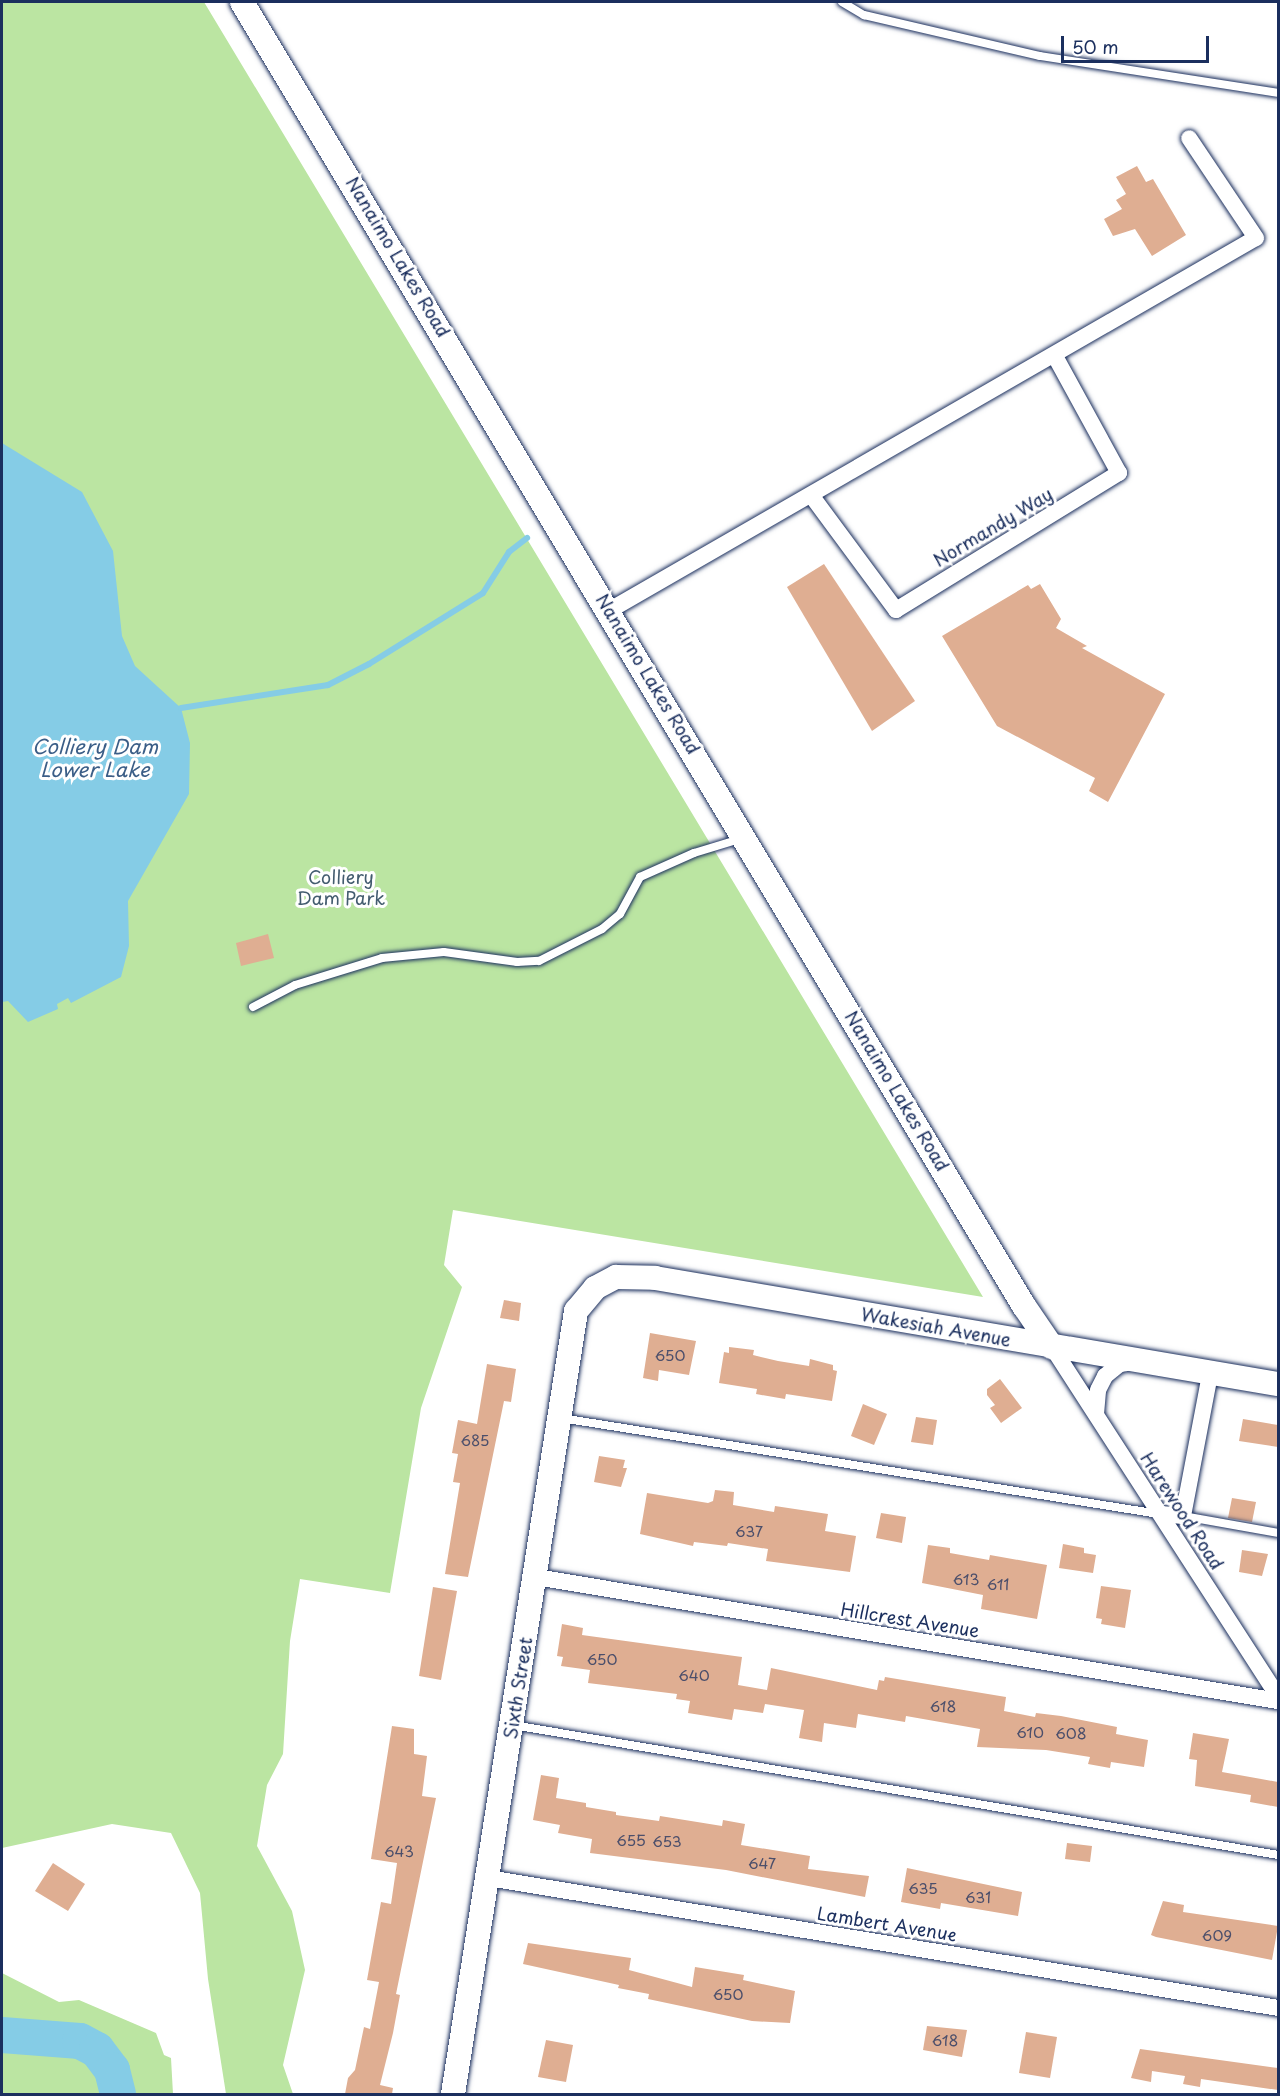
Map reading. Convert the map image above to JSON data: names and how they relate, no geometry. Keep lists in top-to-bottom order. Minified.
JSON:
{"streets":{"street":["Nanaimo Lakes Road","Normandy Way","Wakesiah Avenue","Harewood Road","Hillcrest Avenue","Sixth Street","Lambert Avenue"]},"crossings":[["Nanaimo Lakes Road","Wakesiah Avenue"],["Nanaimo Lakes Road","Harewood Road"],["Wakesiah Avenue","Harewood Road"],["Wakesiah Avenue","Sixth Street"],["Hillcrest Avenue","Sixth Street"],["Sixth Street","Lambert Avenue"]],"water":["Colliery Dam Lower Lake"],"parks":["Colliery Dam Park"],"house_numbers":["650","685","637","613","611","650","640","618","610","608","655","653","643","647","635","631","609","650","618"],"scale_bar":"50 m"}
